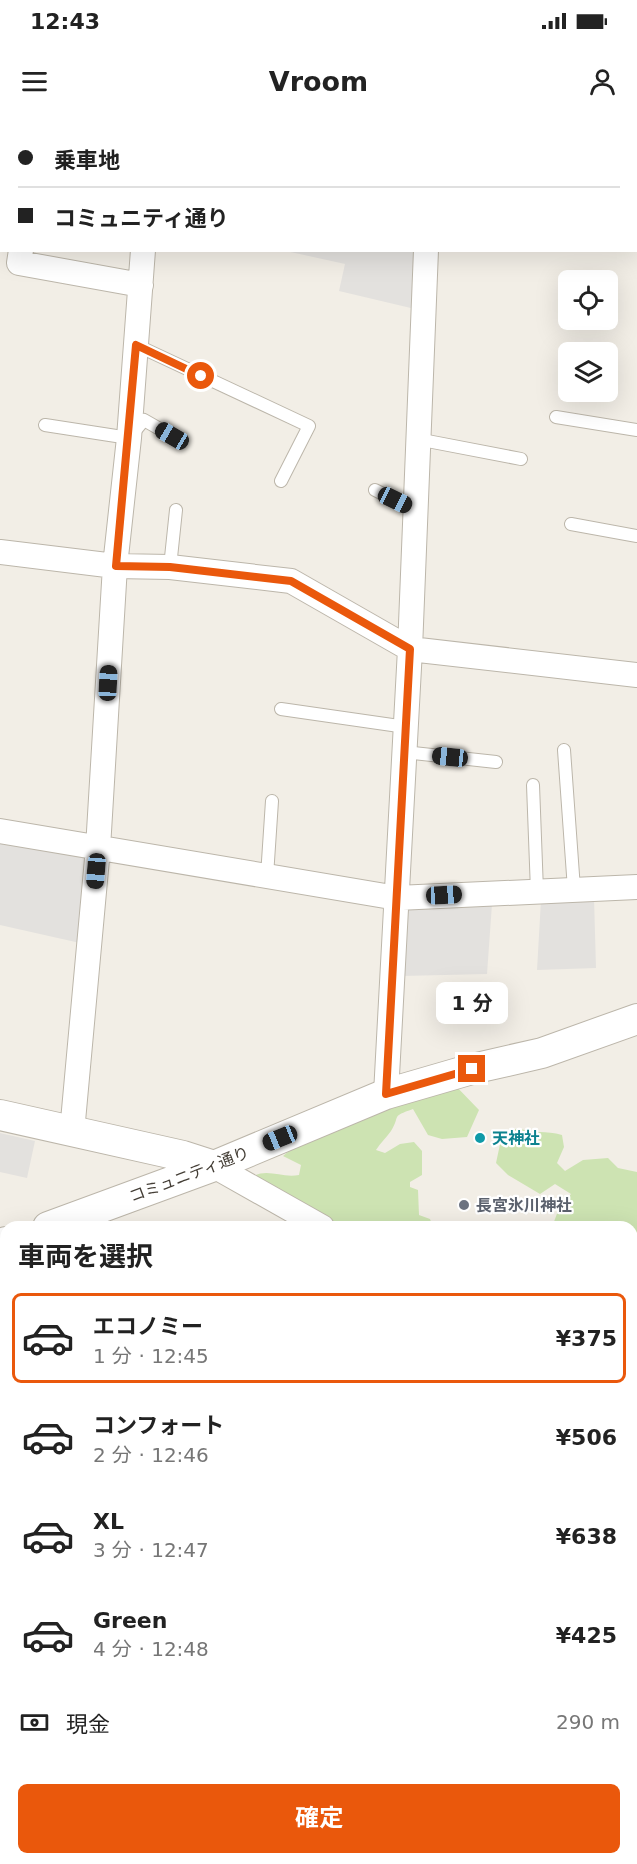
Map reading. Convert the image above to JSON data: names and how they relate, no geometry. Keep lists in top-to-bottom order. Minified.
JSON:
{"streets":{"street":["コミュニティ通り"]},"places":["天神社","長宮氷川神社"],"page":{"status":"12:43","header":"Vroom","banner":["乗車地","コミュニティ通り"],"bubble":"1 分","heading":"車両を選択","list":[{"name":"エコノミー","note":"1 分 · 12:45","value":"¥375"},{"name":"コンフォート","note":"2 分 · 12:46","value":"¥506"},{"name":"XL","note":"3 分 · 12:47","value":"¥638"},{"name":"Green","note":"4 分 · 12:48","value":"¥425"}],"pay":["現金","290 m"],"buttons":"確定"}}
